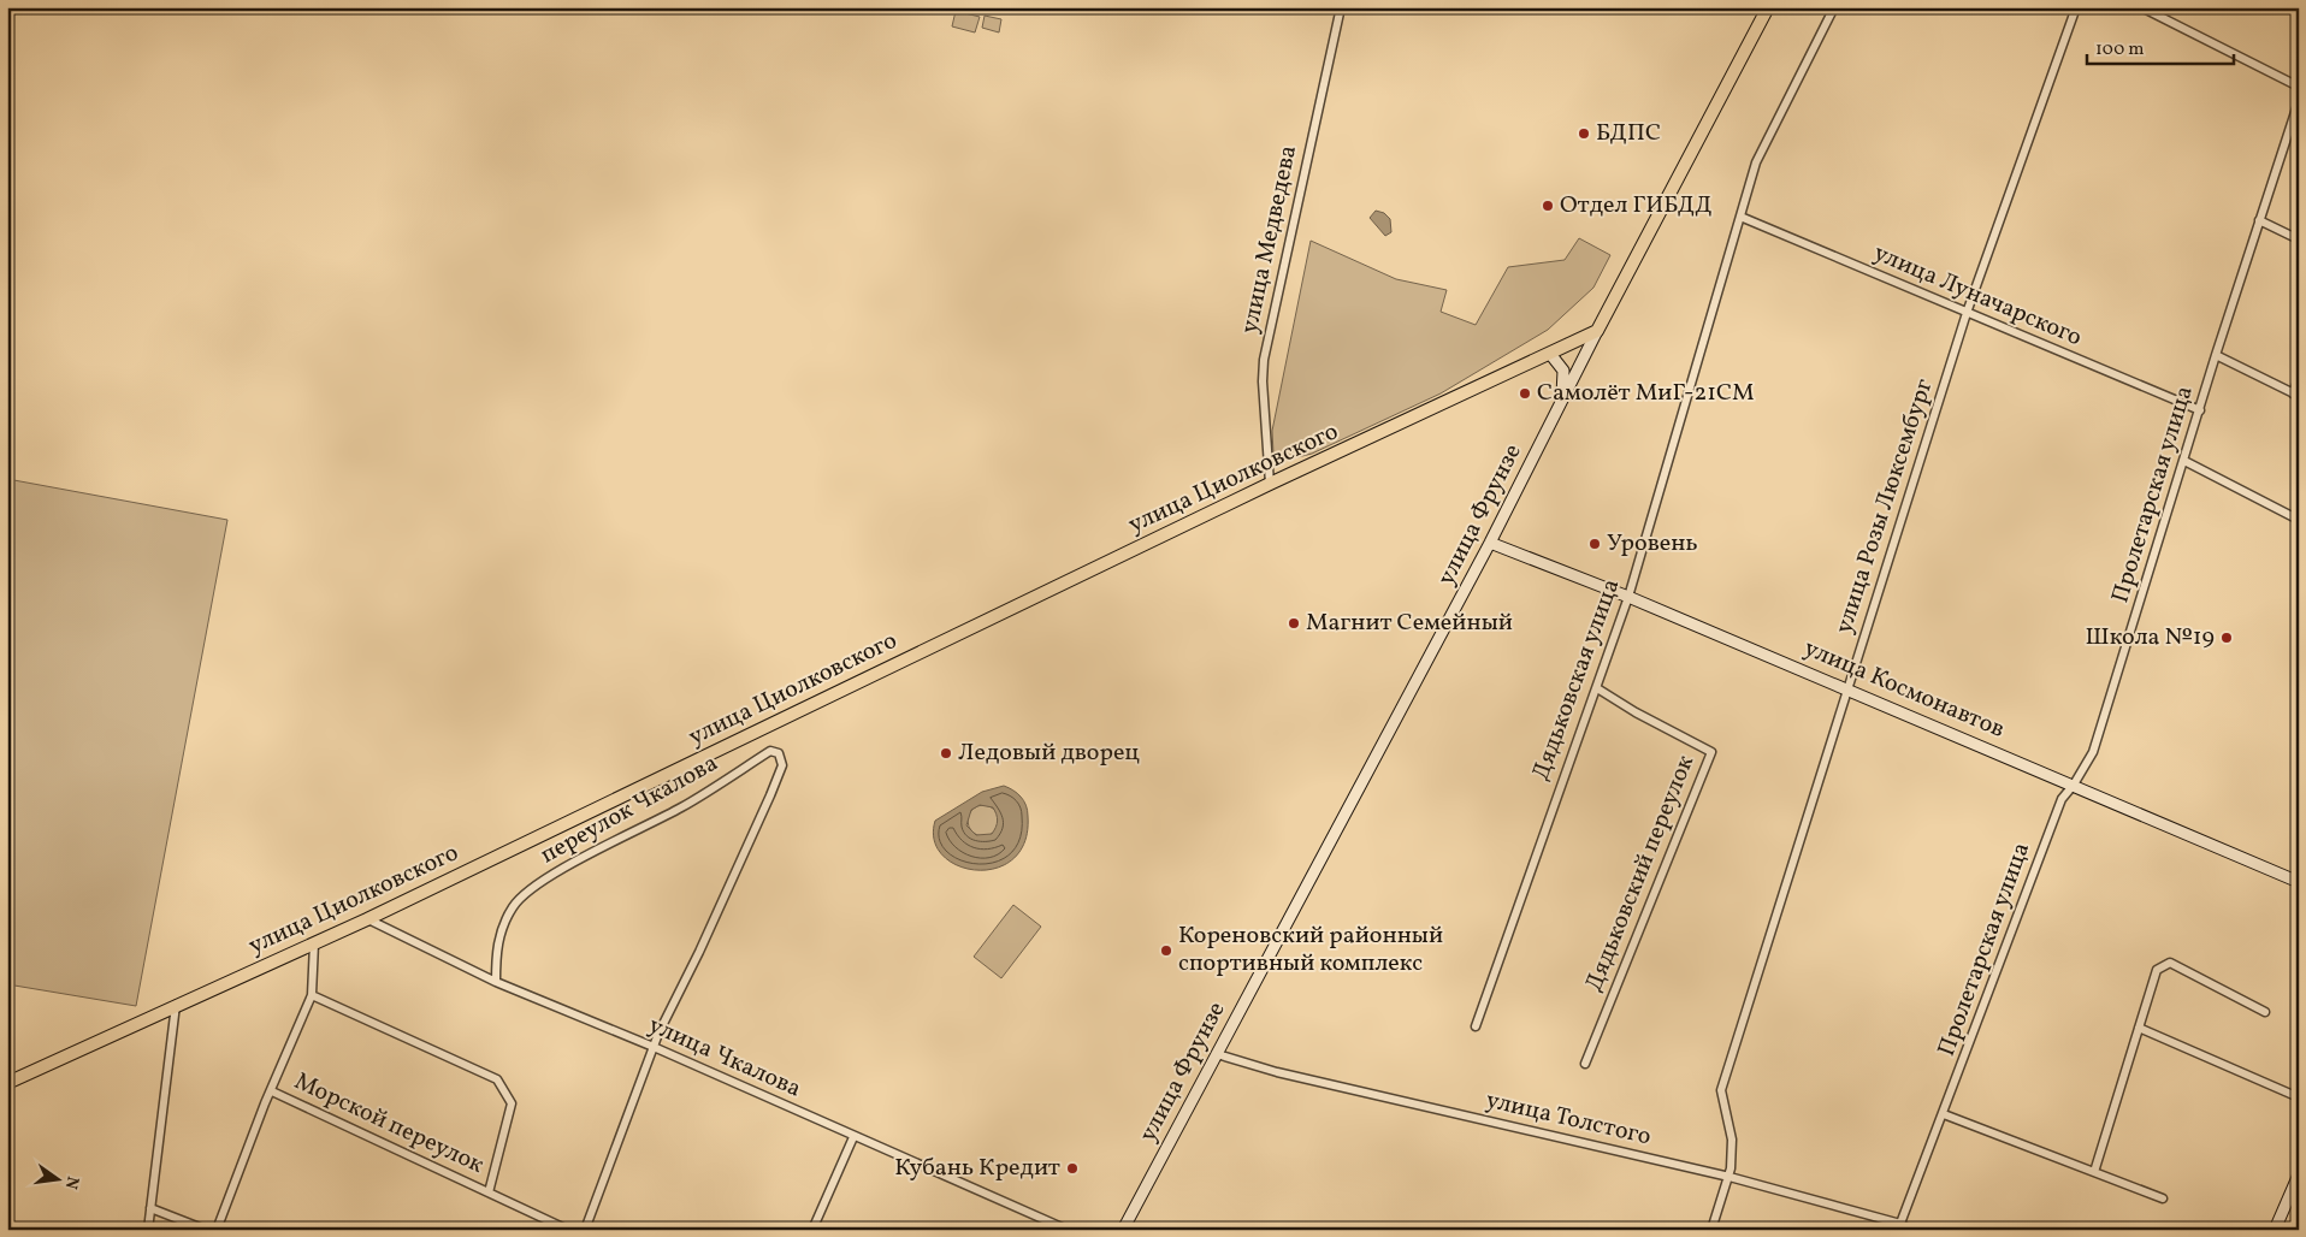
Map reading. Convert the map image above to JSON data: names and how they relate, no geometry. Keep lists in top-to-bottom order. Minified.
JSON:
{"streets":{"main road":["улица Циолковского","улица Фрунзе","улица Космонавтов"],"street":["улица Медведева","улица Луначарского","Пролетарская улица","улица Розы Люксембург","Дядьковская улица","переулок Чкалова","Дядьковский переулок","улица Чкалова","улица Толстого","Морской переулок"]},"crossings":[["улица Медведева","улица Циолковского"],["улица Луначарского","Пролетарская улица"],["улица Луначарского","улица Розы Люксембург"],["улица Луначарского","Дядьковская улица"],["улица Циолковского","улица Фрунзе"],["улица Циолковского","улица Чкалова"],["Пролетарская улица","улица Космонавтов"],["Пролетарская улица","улица Толстого"],["улица Розы Люксембург","улица Космонавтов"],["улица Розы Люксембург","улица Толстого"],["улица Фрунзе","улица Космонавтов"],["улица Фрунзе","улица Толстого"],["Дядьковская улица","улица Космонавтов"],["Дядьковская улица","Дядьковский переулок"],["переулок Чкалова","улица Чкалова"]],"places":["БДПС","Отдел ГИБДД","Самолёт МиГ-21СМ","Уровень","Магнит Семейный","Школа №19","Ледовый дворец","Кореновский районный спортивный комплекс","Кубань Кредит"],"scale_bar":"100 m","north":"right"}
